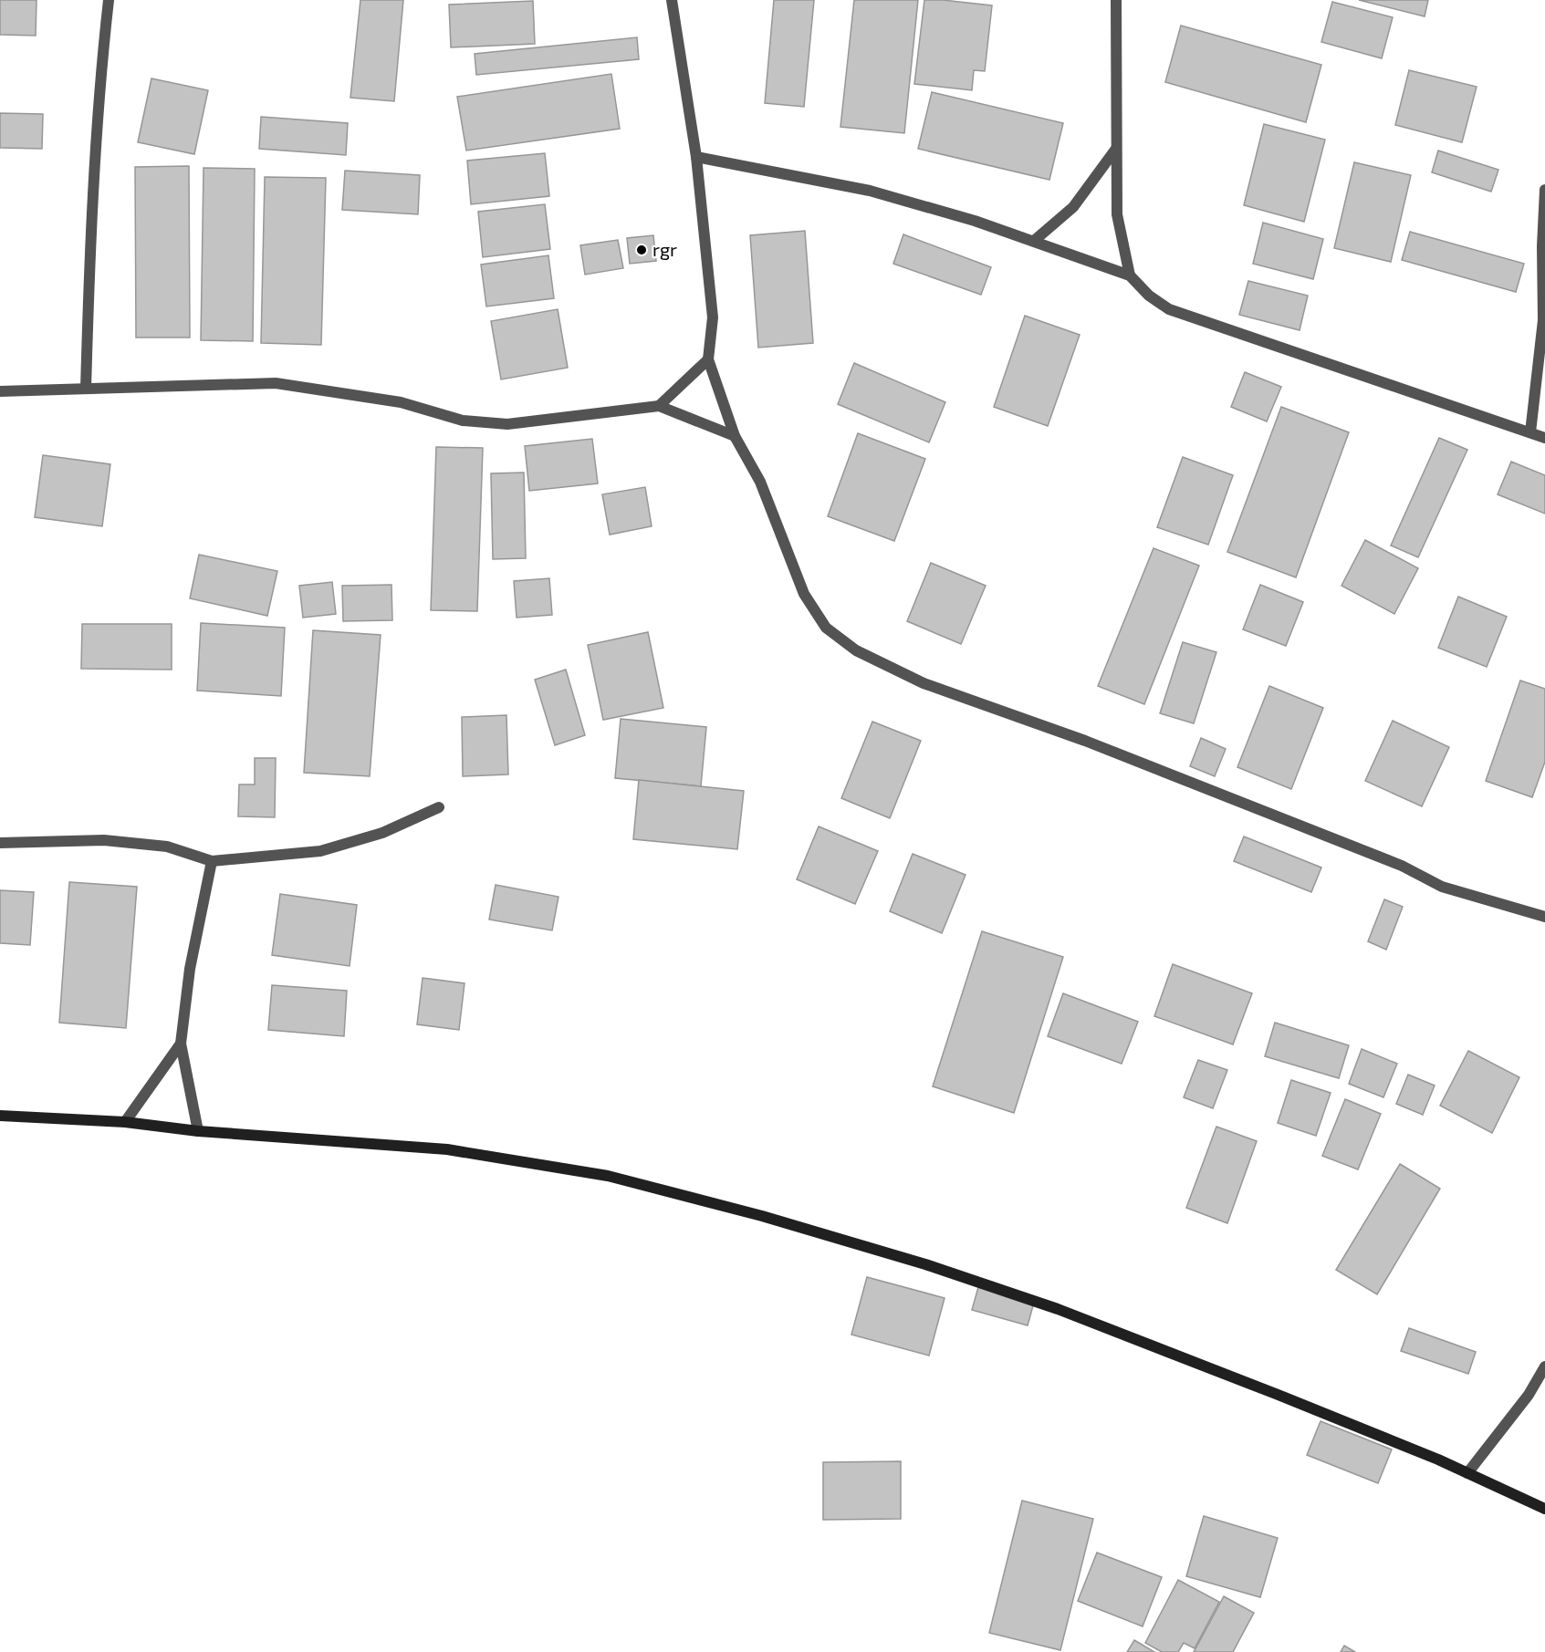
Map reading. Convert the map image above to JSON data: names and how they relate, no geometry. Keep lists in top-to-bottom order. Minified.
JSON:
{"places":["rgr"]}
